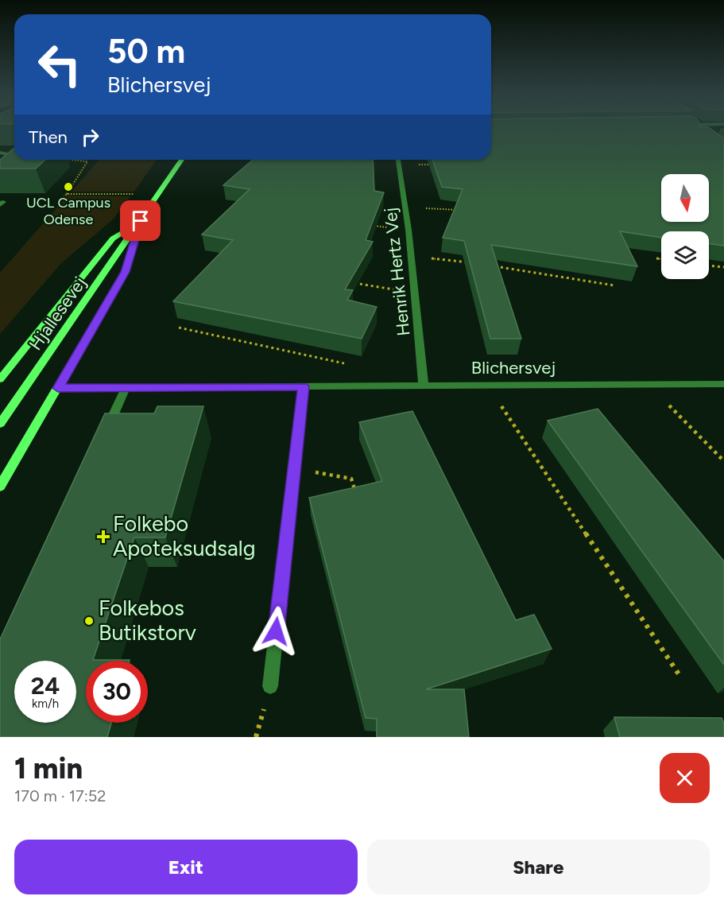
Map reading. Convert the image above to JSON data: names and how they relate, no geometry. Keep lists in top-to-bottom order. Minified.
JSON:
{"streets":{"main road":["Hjallesevej"],"street":["Henrik Hertz Vej","Blichersvej"]},"crossings":[["Henrik Hertz Vej","Blichersvej"],["Hjallesevej","Blichersvej"]],"places":{"other":["UCL Campus Odense","Folkebos Butikstorv"],"health":["Folkebo Apoteksudsalg"]},"north":"bottom","page":{"turn":["50 m","Blichersvej"],"then":"Then","speed":"24 km/h","limit":"30","heading":["1 min","170 m · 17:52"],"buttons":["Exit","Share"]}}
